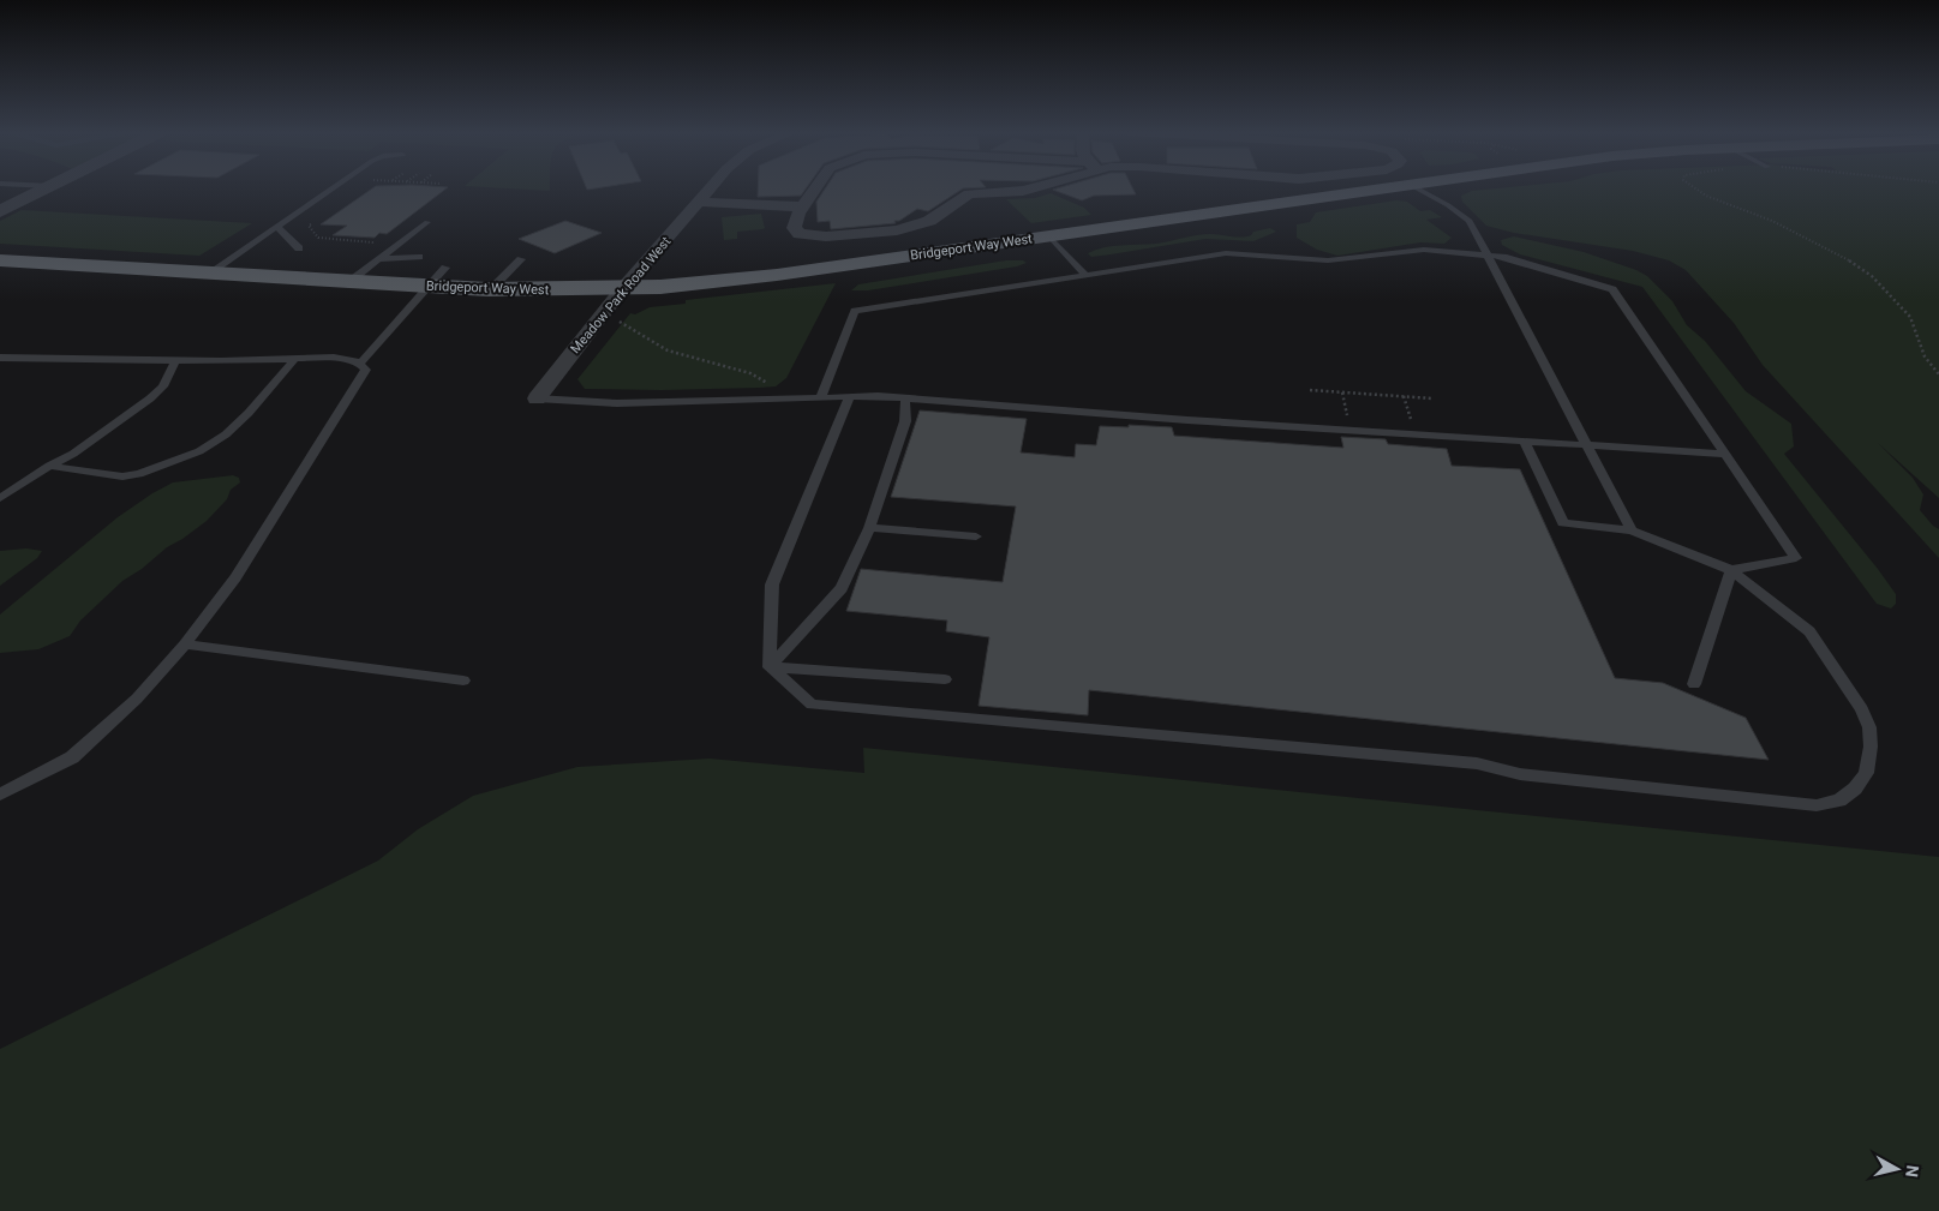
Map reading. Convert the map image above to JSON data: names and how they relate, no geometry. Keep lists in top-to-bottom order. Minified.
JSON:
{"streets":{"main road":["Bridgeport Way West"],"street":["Meadow Park Road West"]},"crossings":[["Bridgeport Way West","Meadow Park Road West"]],"north":"right"}
